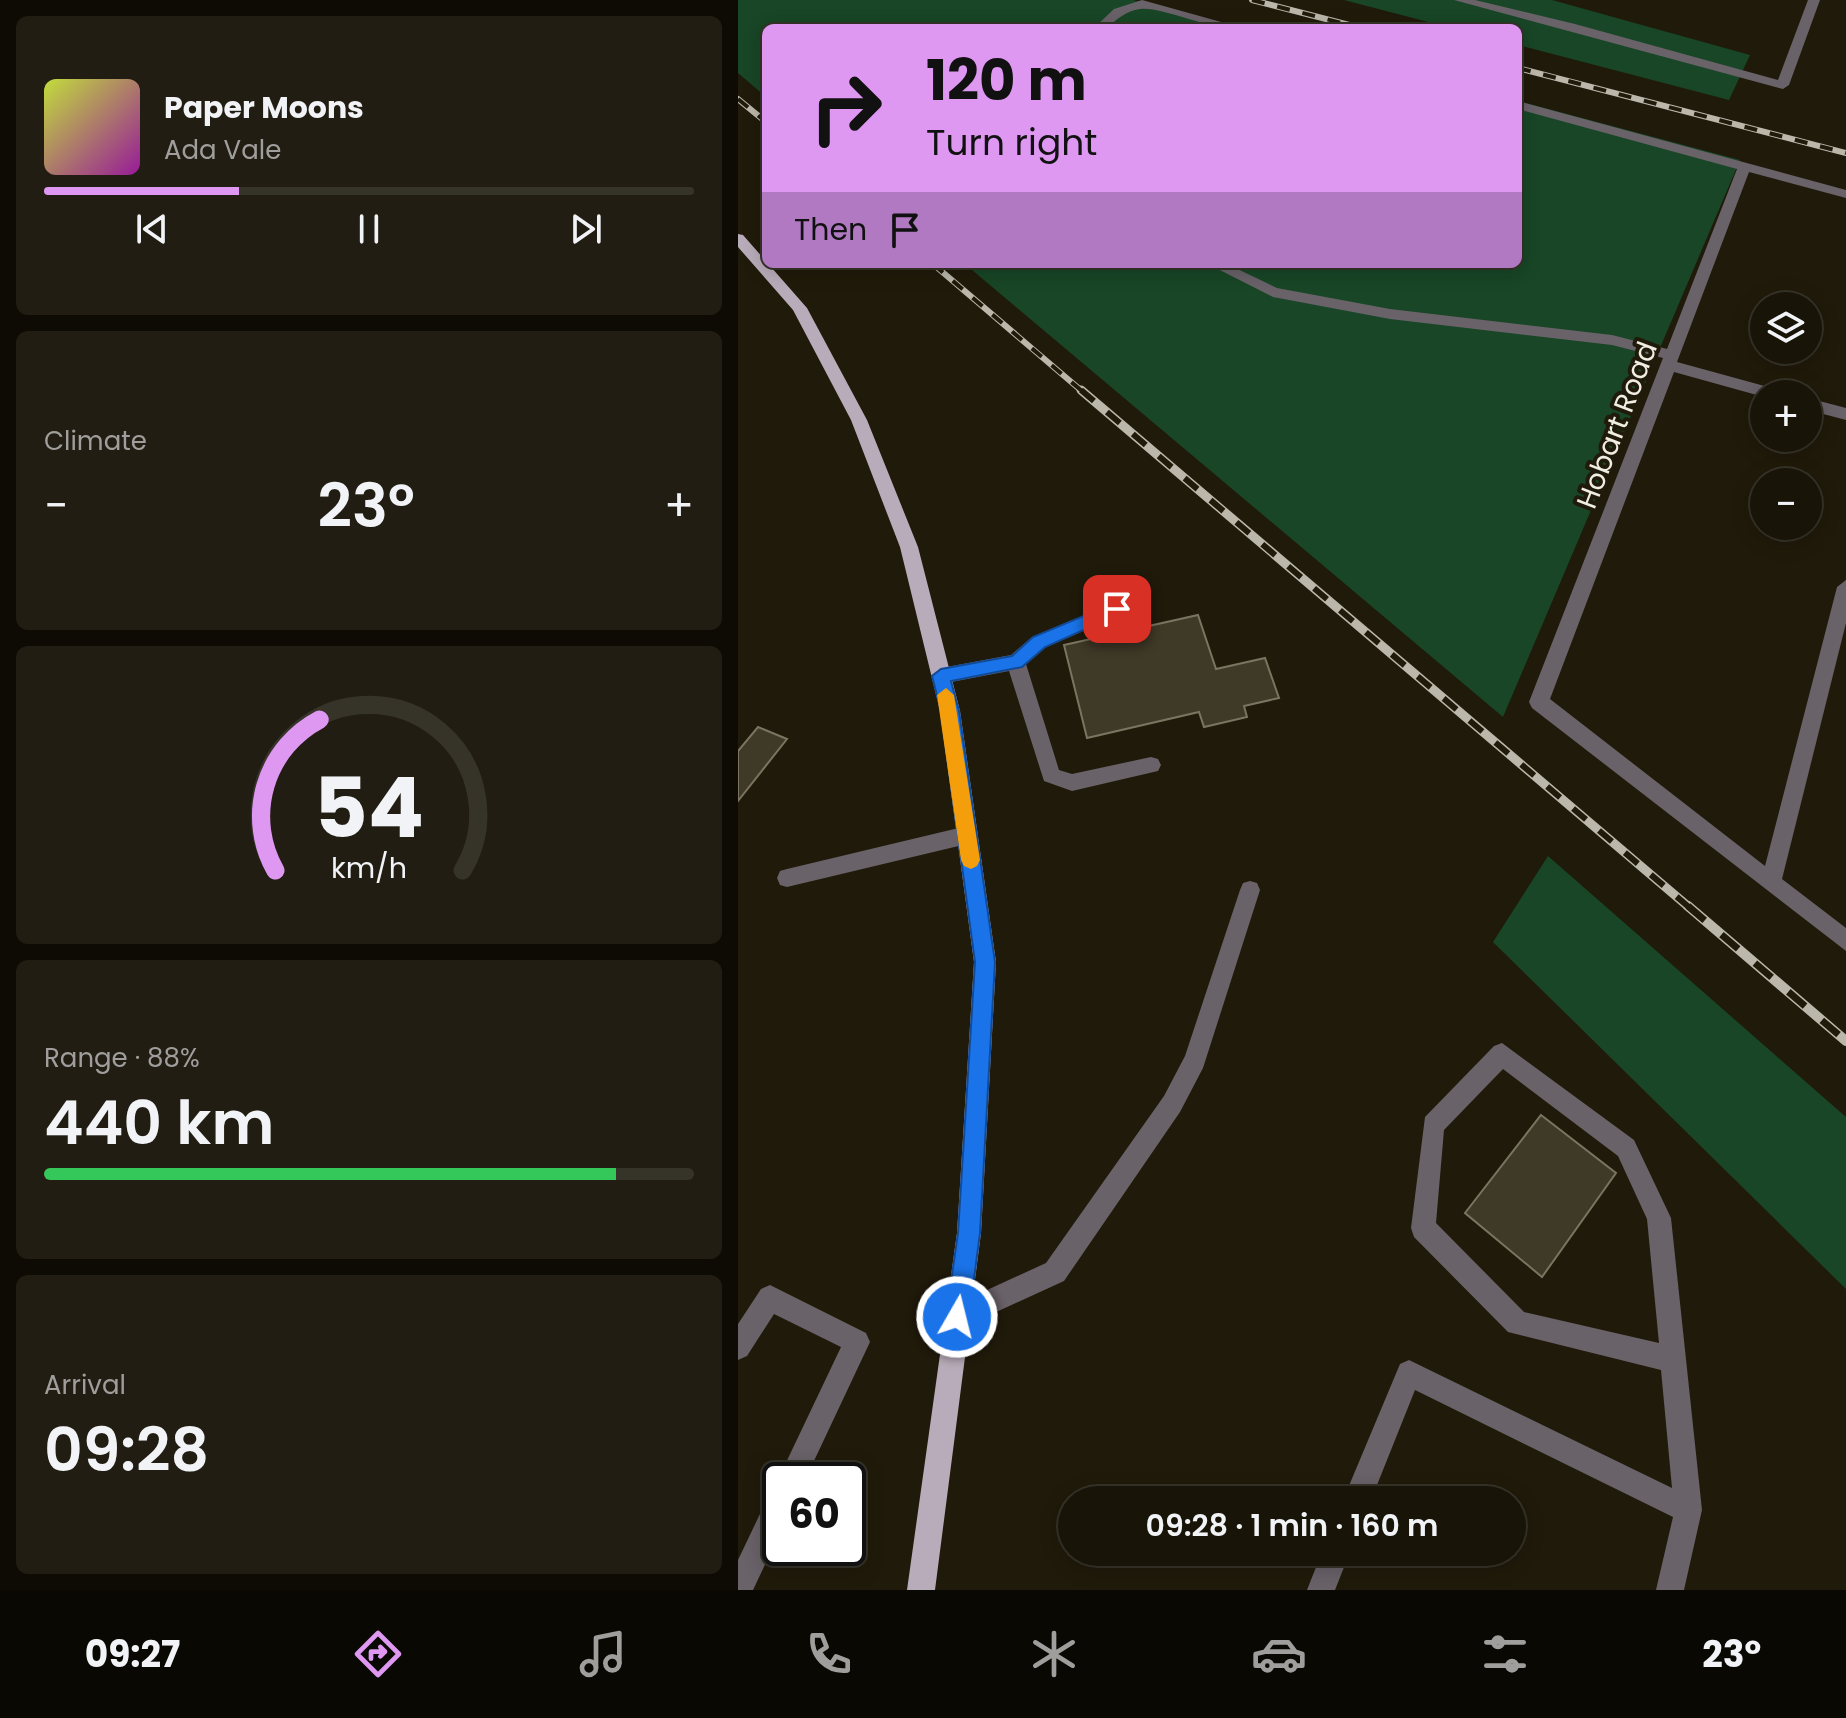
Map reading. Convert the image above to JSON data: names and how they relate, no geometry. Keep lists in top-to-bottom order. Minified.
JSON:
{"streets":{"street":["Hobart Road"]},"page":{"turn":["120 m","Turn right"],"song":["Paper Moons","Ada Vale"],"then":"Then","map_buttons":["+","−"],"tile":["Climate",["Range · 88%","440 km"],["Arrival","09:28"]],"heat":["−","23°","+"],"limit":"60","trip":"09:28 · 1 min · 160 m","tabs":["09:27","23°"],"gauge":["54","km/h"]}}
